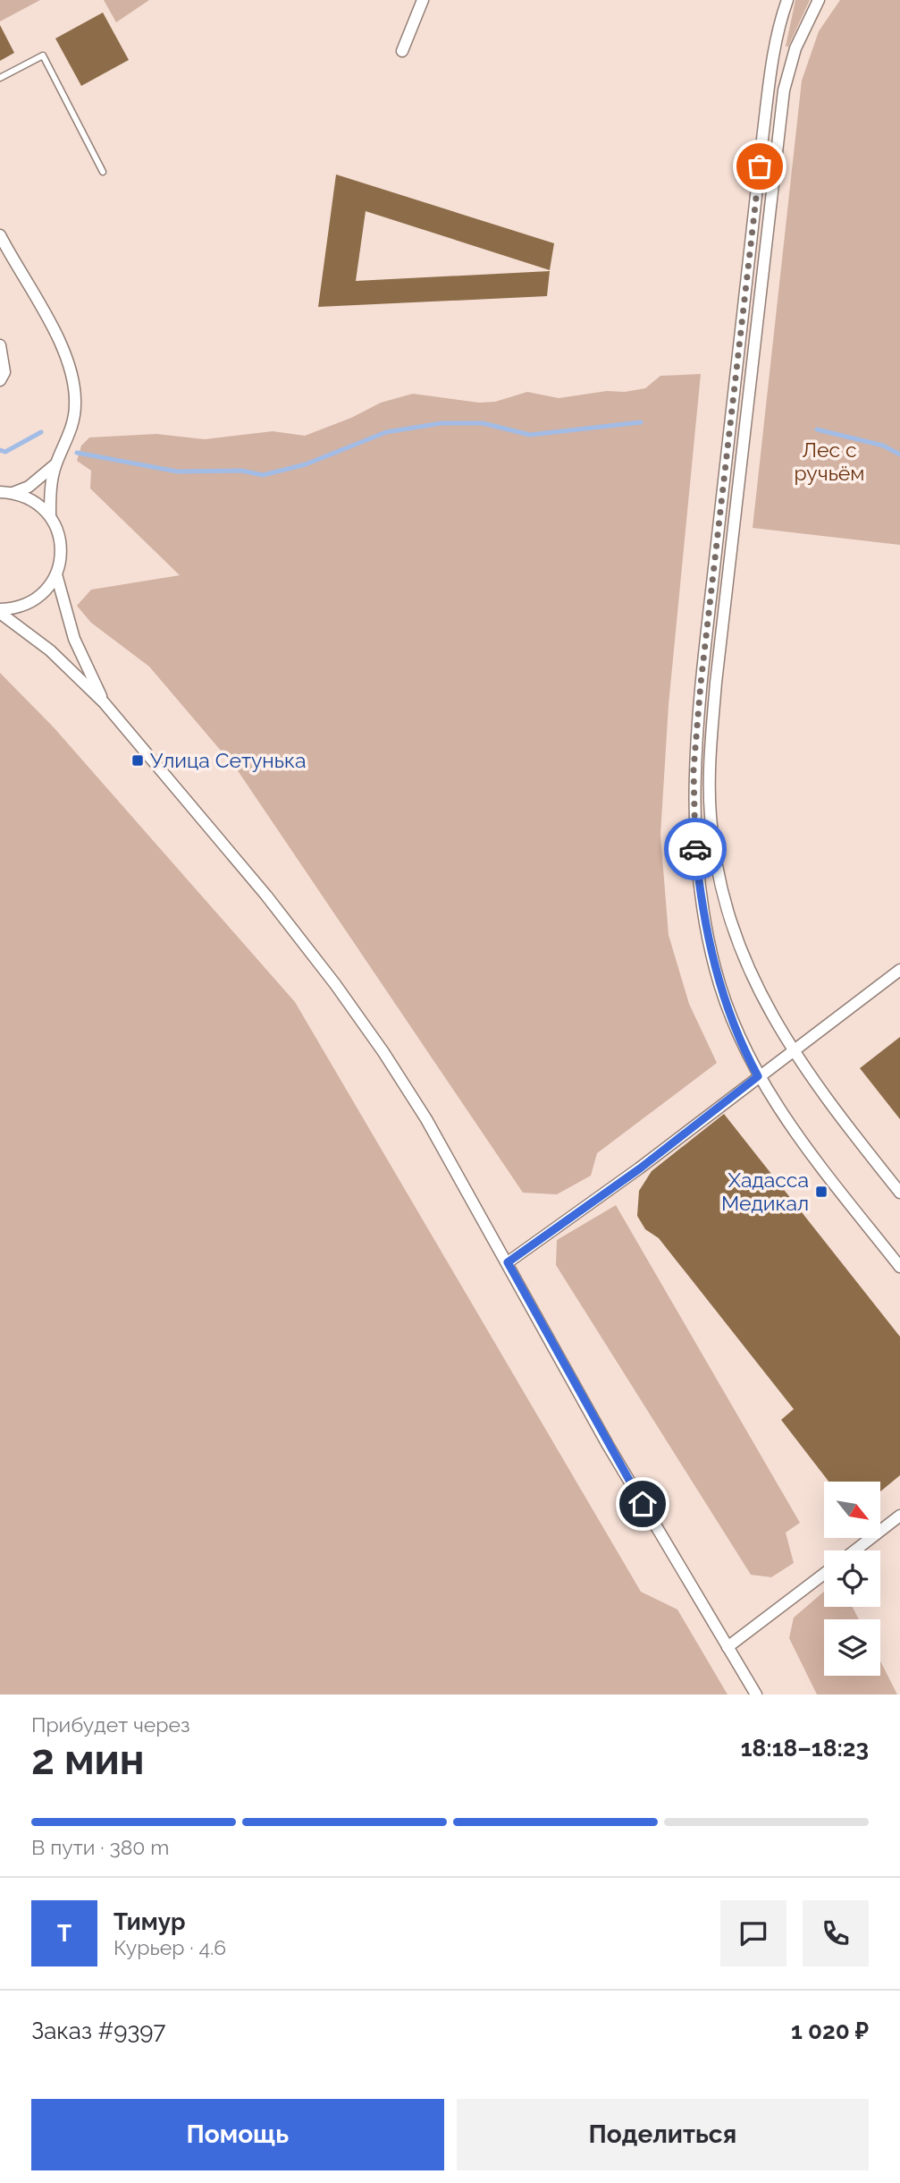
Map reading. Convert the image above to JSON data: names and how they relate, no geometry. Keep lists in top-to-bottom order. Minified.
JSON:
{"parks":["Лес с ручьём"],"places":{"transit":["Улица Сетунька","Хадасса Медикал"]},"north":"bottom right","page":{"heading":["2 мин","Прибудет через","18:18–18:23"],"panel":["Тимур","Курьер · 4.6","Заказ #9397","1 020 ₽"],"bar":"В пути · 380 m","round":"Т","buttons":["Помощь","Поделиться"]}}
